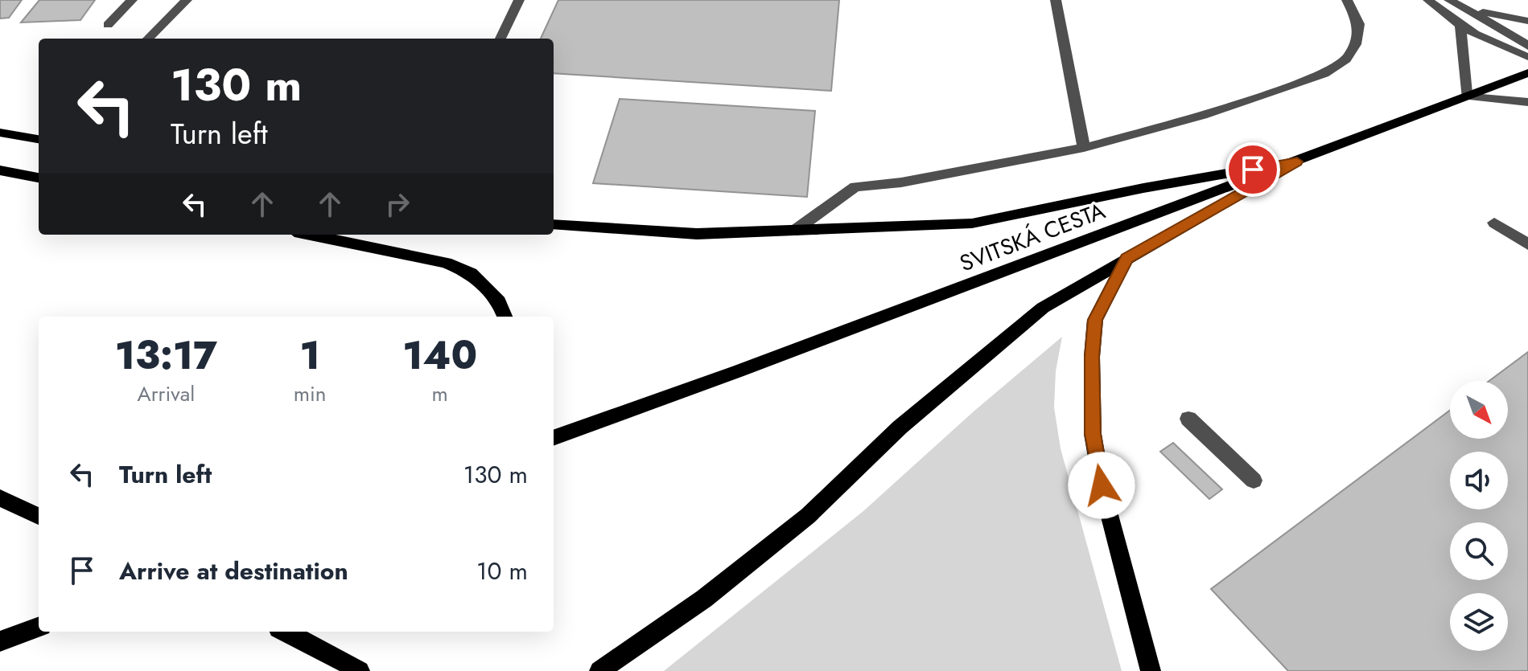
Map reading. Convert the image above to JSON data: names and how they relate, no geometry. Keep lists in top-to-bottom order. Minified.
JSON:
{"streets":{"main road":["SVITSKÁ CESTA"]},"north":"bottom right","page":{"turn":["130 m","Turn left"],"eta":["13:17","Arrival","1","min","140","m"],"list":[{"name":"Turn left","value":"130 m"},{"name":"Arrive at destination","value":"10 m"}]}}
